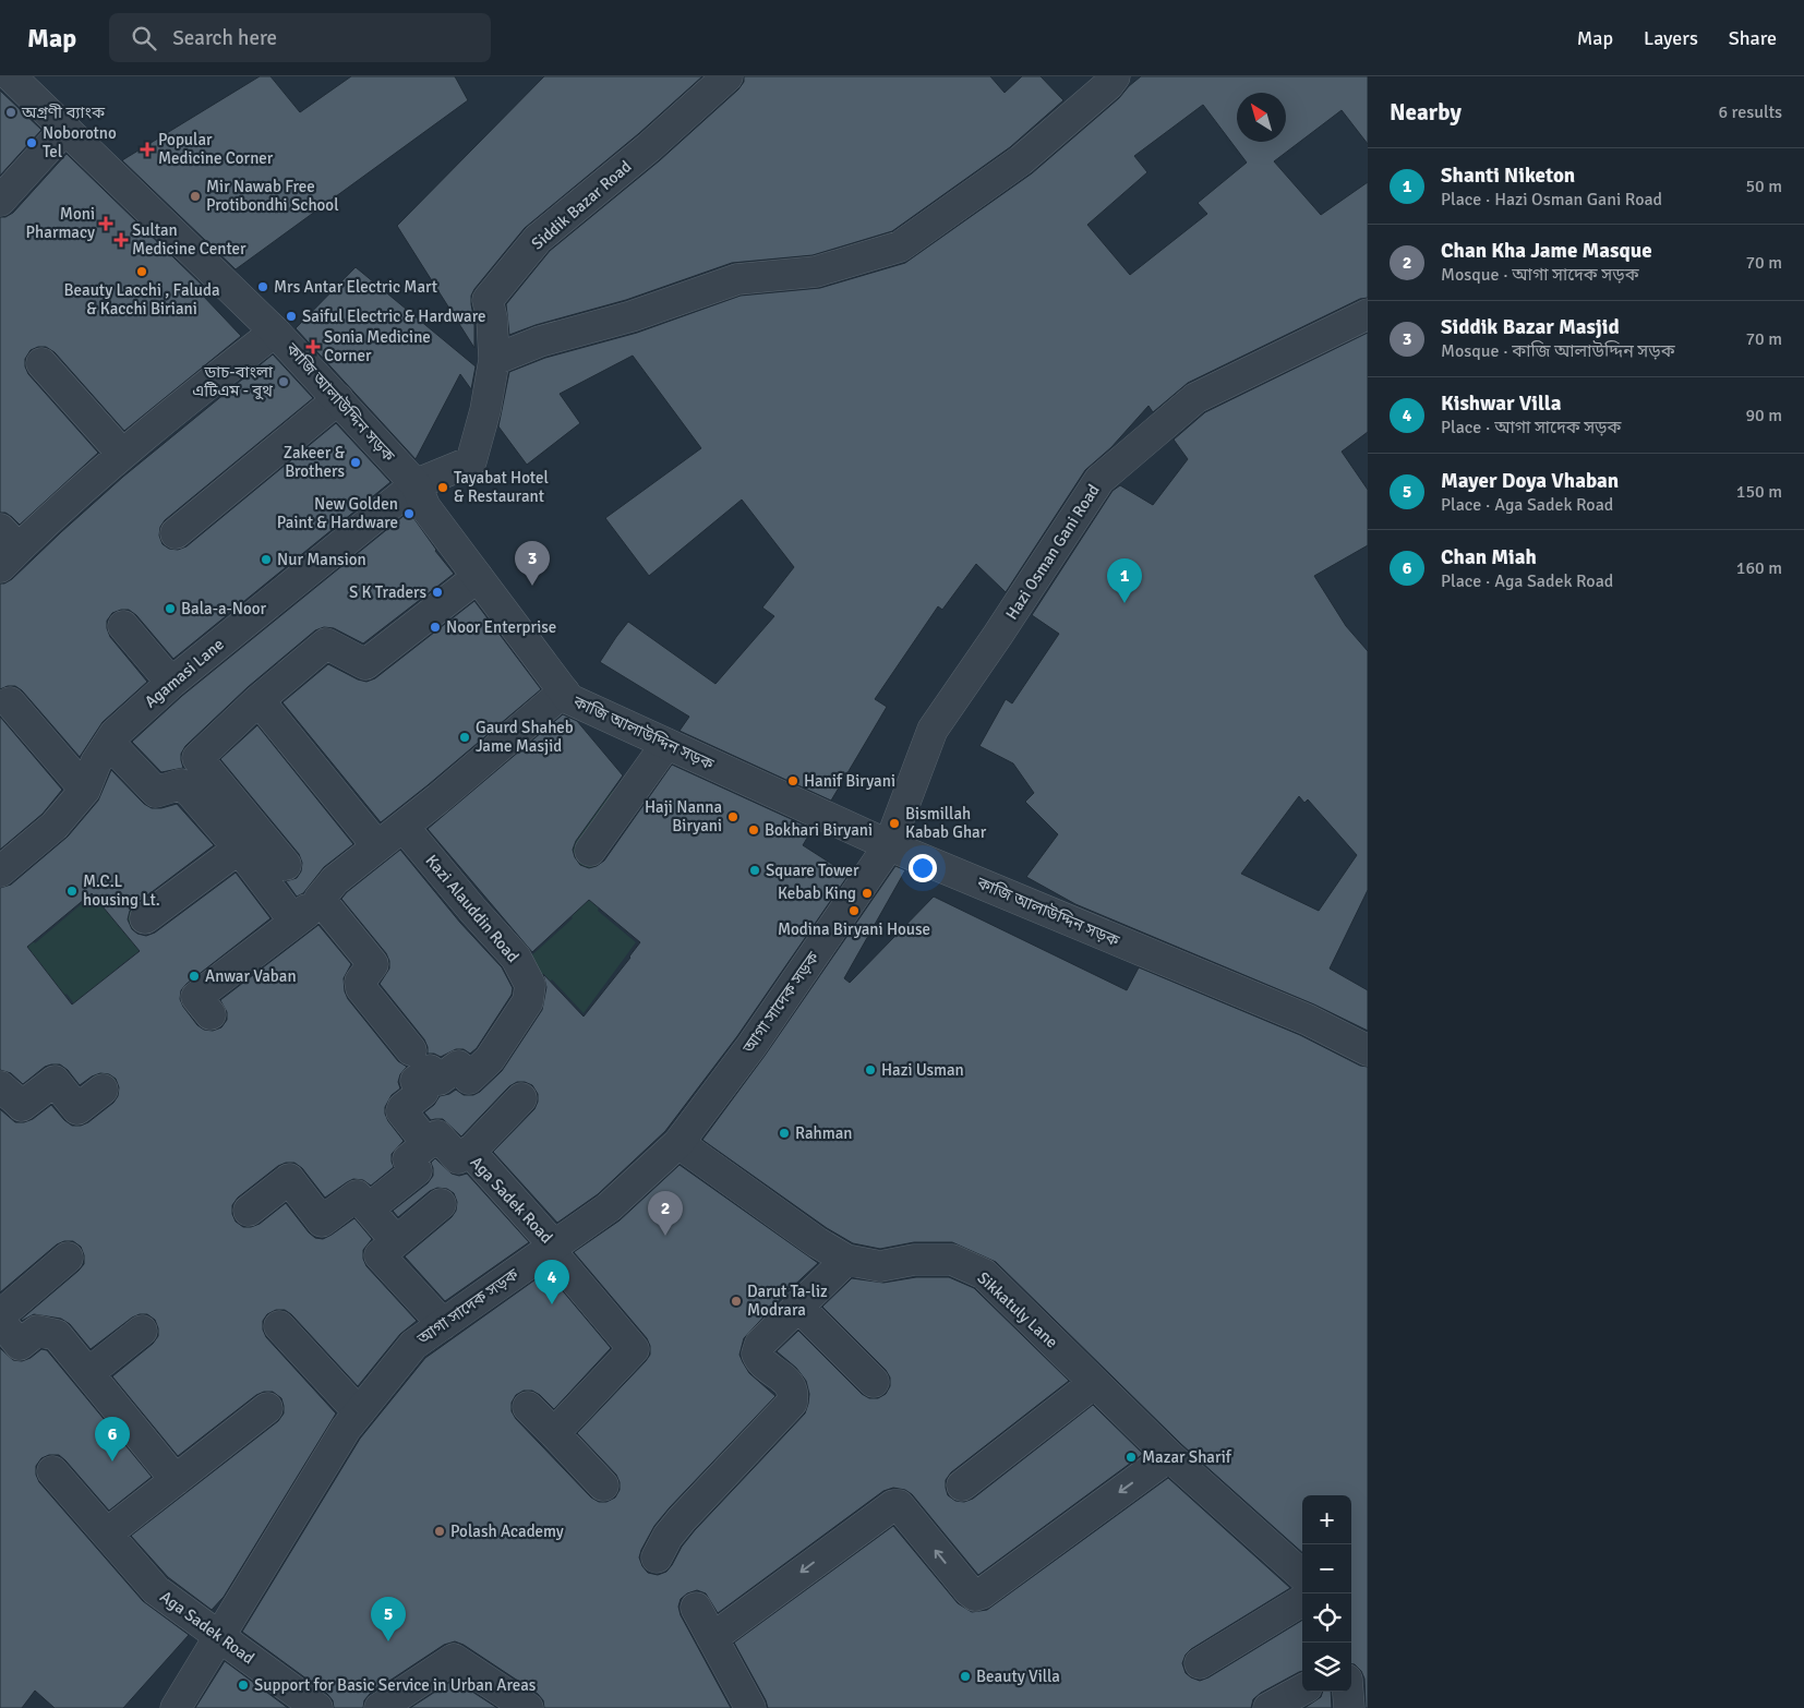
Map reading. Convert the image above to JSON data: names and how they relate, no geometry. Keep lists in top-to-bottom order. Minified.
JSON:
{"streets":{"street":["Siddik Bazar Road","কাজি আলাউদ্দিন সড়ক","Hazi Osman Gani Road","Agamasi Lane","Kazi Alauddin Road","আগা সাদেক সড়ক","Aga Sadek Road","Sikkatuly Lane"]},"crossings":[["Siddik Bazar Road","কাজি আলাউদ্দিন সড়ক"],["Siddik Bazar Road","Agamasi Lane"],["কাজি আলাউদ্দিন সড়ক","Hazi Osman Gani Road"],["কাজি আলাউদ্দিন সড়ক","Agamasi Lane"],["কাজি আলাউদ্দিন সড়ক","আগা সাদেক সড়ক"],["Hazi Osman Gani Road","আগা সাদেক সড়ক"],["আগা সাদেক সড়ক","Aga Sadek Road"],["আগা সাদেক সড়ক","Sikkatuly Lane"]],"places":{"other":["অগ্রণী ব্যাংক","Noborotno Tel","Mir Nawab Free Protibondhi School","Beauty Lacchi , Faluda & Kacchi Biriani","Mrs Antar Electric Mart","Saiful Electric & Hardware","ডাচ-বাংলা এটিএম - বুথ","Zakeer & Brothers","Tayabat Hotel & Restaurant","New Golden Paint & Hardware","Nur Mansion","S K Traders","Bala-a-Noor","Noor Enterprise","Gaurd Shaheb Jame Masjid","Hanif Biryani","Haji Nanna Biryani","Bismillah Kabab Ghar","Bokhari Biryani","Square Tower","M.C.L housing Lt.","Kebab King","Modina Biryani House","Anwar Vaban","Hazi Usman","Rahman","Darut Ta-liz Modrara","Mazar Sharif","Polash Academy","Beauty Villa","Support for Basic Service in Urban Areas"],"health":["Popular Medicine Corner","Moni Pharmacy","Sultan Medicine Center","Sonia Medicine Corner"]},"north":"top left","page":{"header":"Map","search":"Search here","nav":["Map","Layers","Share"],"heading":["Nearby","6 results"],"list":[{"mark":"1","name":"Shanti Niketon","note":"Place · Hazi Osman Gani Road","value":"50 m"},{"mark":"2","name":"Chan Kha Jame Masque","note":"Mosque · আগা সাদেক সড়ক","value":"70 m"},{"mark":"3","name":"Siddik Bazar Masjid","note":"Mosque · কাজি আলাউদ্দিন সড়ক","value":"70 m"},{"mark":"4","name":"Kishwar Villa","note":"Place · আগা সাদেক সড়ক","value":"90 m"},{"mark":"5","name":"Mayer Doya Vhaban","note":"Place · Aga Sadek Road","value":"150 m"},{"mark":"6","name":"Chan Miah","note":"Place · Aga Sadek Road","value":"160 m"}],"pins":["3","1","2","4","6","5"],"map_buttons":["+","−"]}}
